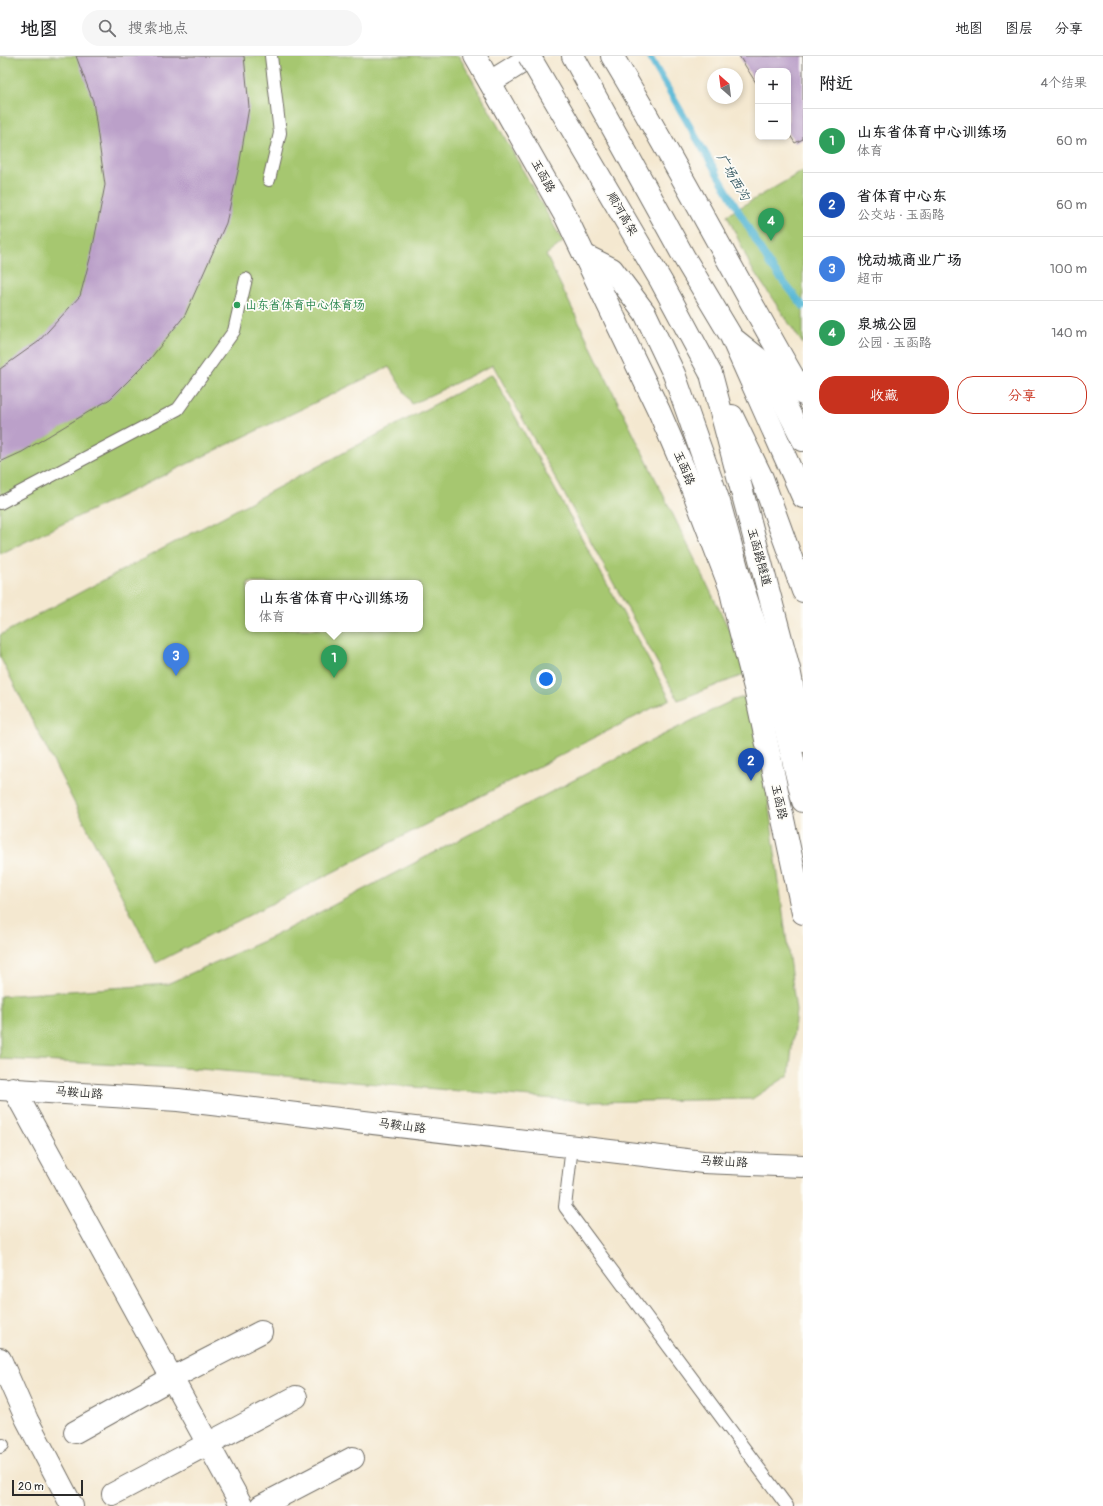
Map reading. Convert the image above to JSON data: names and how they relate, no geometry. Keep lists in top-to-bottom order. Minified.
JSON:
{"streets":{"main road":["玉函路","顺河高架","玉函路隧道","马鞍山路"]},"crossings":[["顺河高架","玉函路隧道"]],"water":["广场西沟"],"places":["山东省体育中心体育场"],"scale_bar":"20 m","north":"top left","page":{"header":"地图","search":"搜索地点","nav":["地图","图层","分享"],"heading":["附近","4个结果"],"map_buttons":["+","−"],"list":[{"mark":"1","name":"山东省体育中心训练场","note":"体育","value":"60 m"},{"mark":"2","name":"省体育中心东","note":"公交站 · 玉函路","value":"60 m"},{"mark":"3","name":"悦动城商业广场","note":"超市","value":"100 m"},{"mark":"4","name":"泉城公园","note":"公园 · 玉函路","value":"140 m"}],"pins":["4","3","1","2"],"buttons":["收藏","分享"],"popup":["山东省体育中心训练场","体育"],"scale":"20 m"}}
